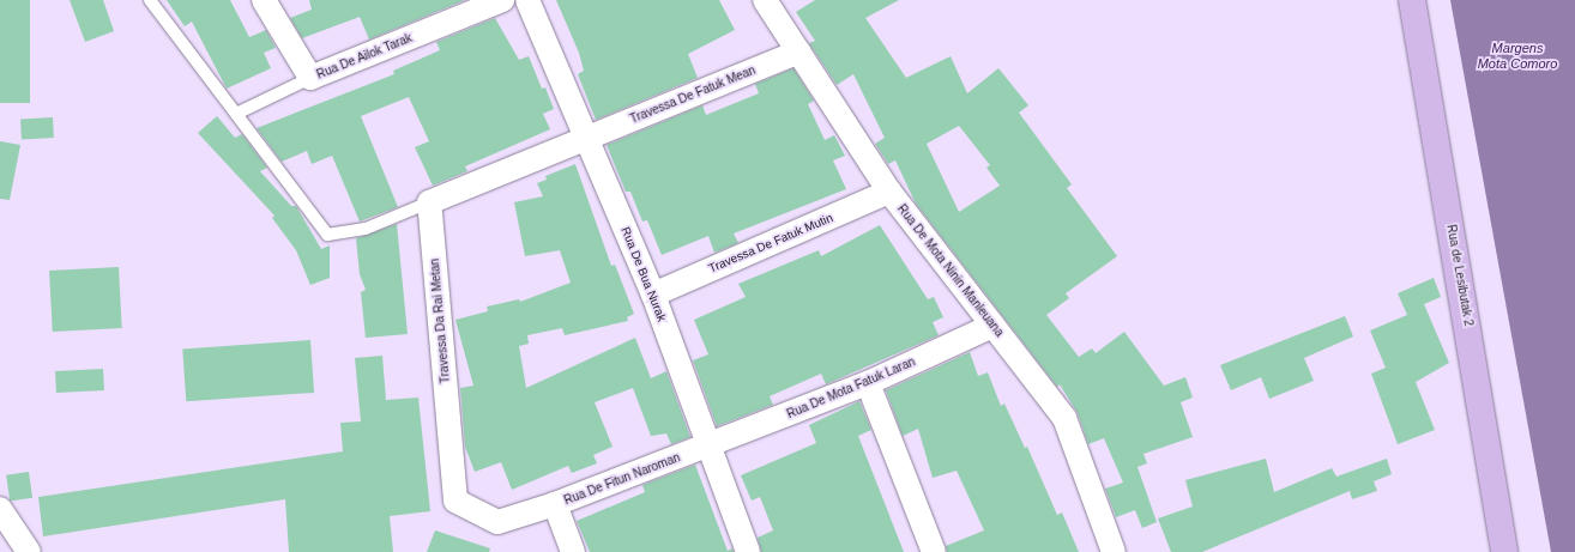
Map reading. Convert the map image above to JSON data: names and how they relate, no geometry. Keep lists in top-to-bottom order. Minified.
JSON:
{"streets":{"main road":["Rua de Lesibutak 2"],"street":["Rua De Ailok Tarak","Travessa De Fatuk Mean","Travessa De Fatuk Mutin","Rua De Mota Ninin Manleuana","Rua De Bua Nurak","Travessa Da Rai Metan","Rua De Mota Fatuk Laran","Rua De Fitun Naroman"]},"crossings":[["Travessa De Fatuk Mean","Rua De Mota Ninin Manleuana"],["Travessa De Fatuk Mean","Rua De Bua Nurak"],["Travessa De Fatuk Mutin","Rua De Mota Ninin Manleuana"],["Travessa De Fatuk Mutin","Rua De Bua Nurak"],["Rua De Mota Ninin Manleuana","Rua De Mota Fatuk Laran"],["Rua De Bua Nurak","Rua De Mota Fatuk Laran"],["Rua De Bua Nurak","Rua De Fitun Naroman"],["Travessa Da Rai Metan","Rua De Fitun Naroman"],["Rua De Mota Fatuk Laran","Rua De Fitun Naroman"]],"water":["Margens Mota Comoro"]}
